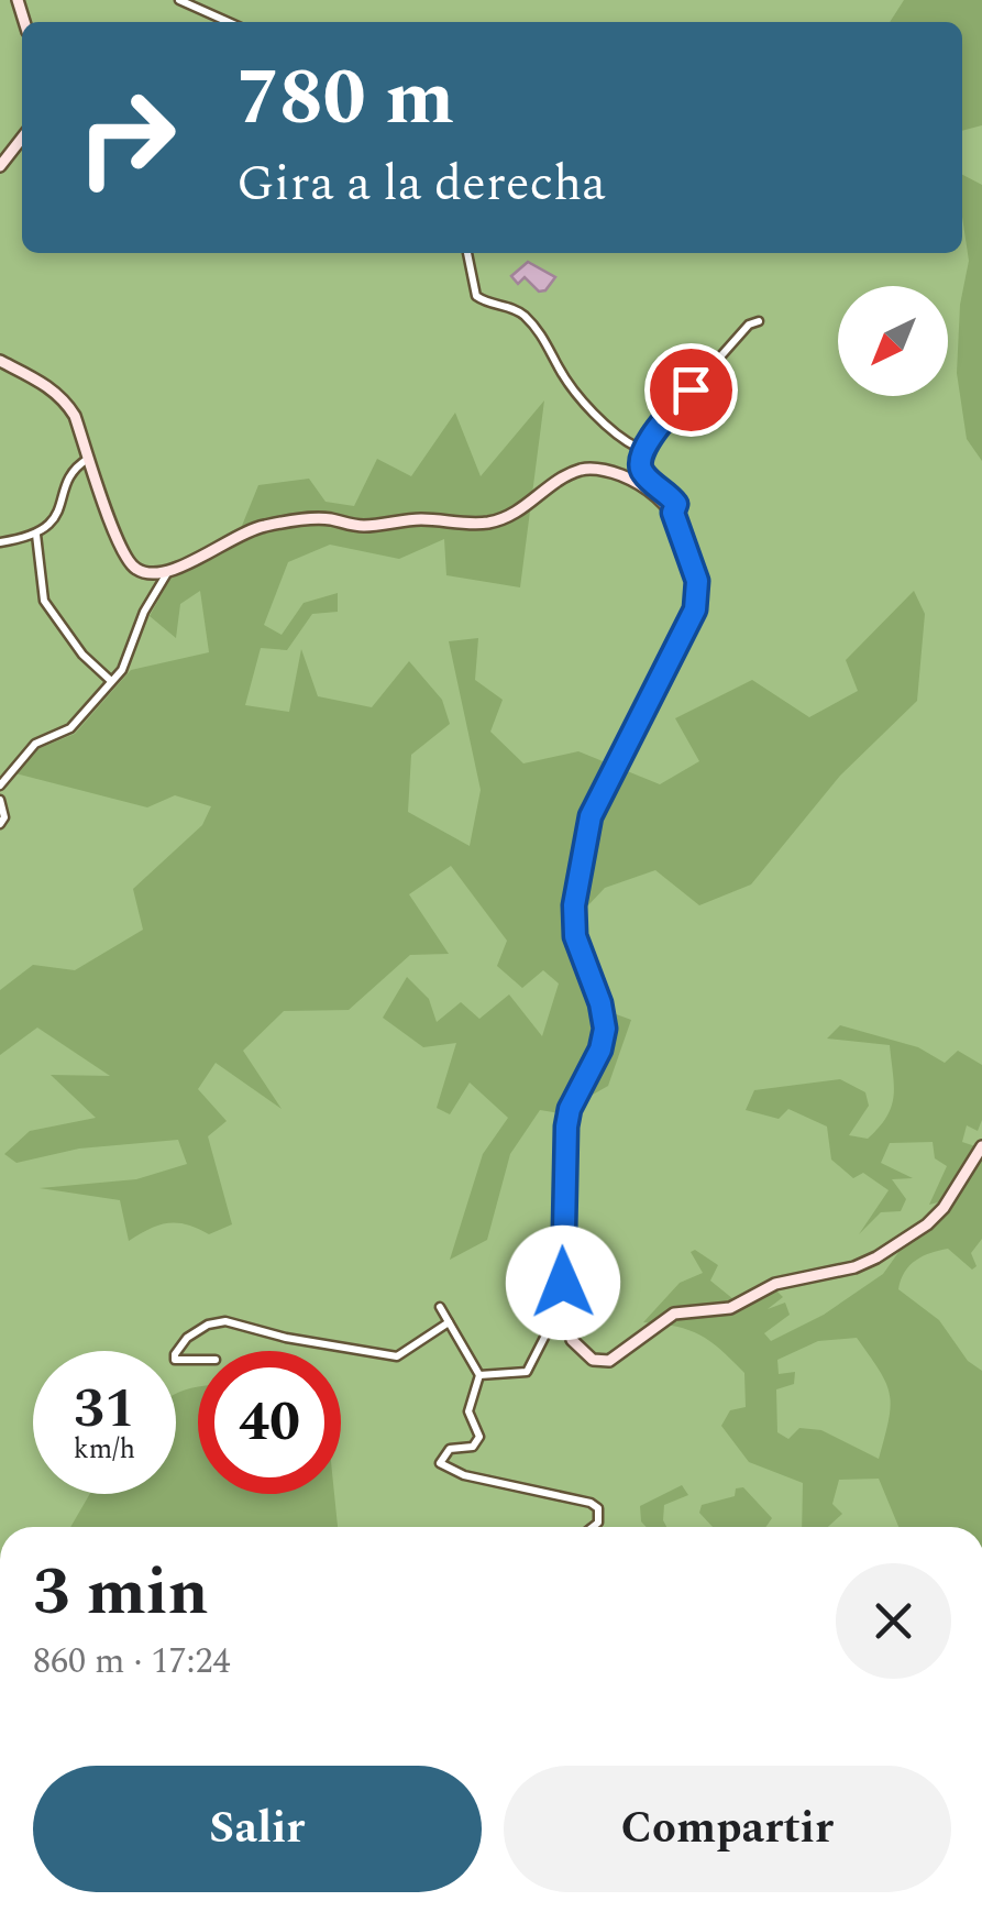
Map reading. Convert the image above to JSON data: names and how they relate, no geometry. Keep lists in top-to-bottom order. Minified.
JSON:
{"north":"bottom left","page":{"turn":["780 m","Gira a la derecha"],"speed":"31 km/h","limit":"40","heading":["3 min","860 m · 17:24"],"buttons":["Salir","Compartir"]}}
